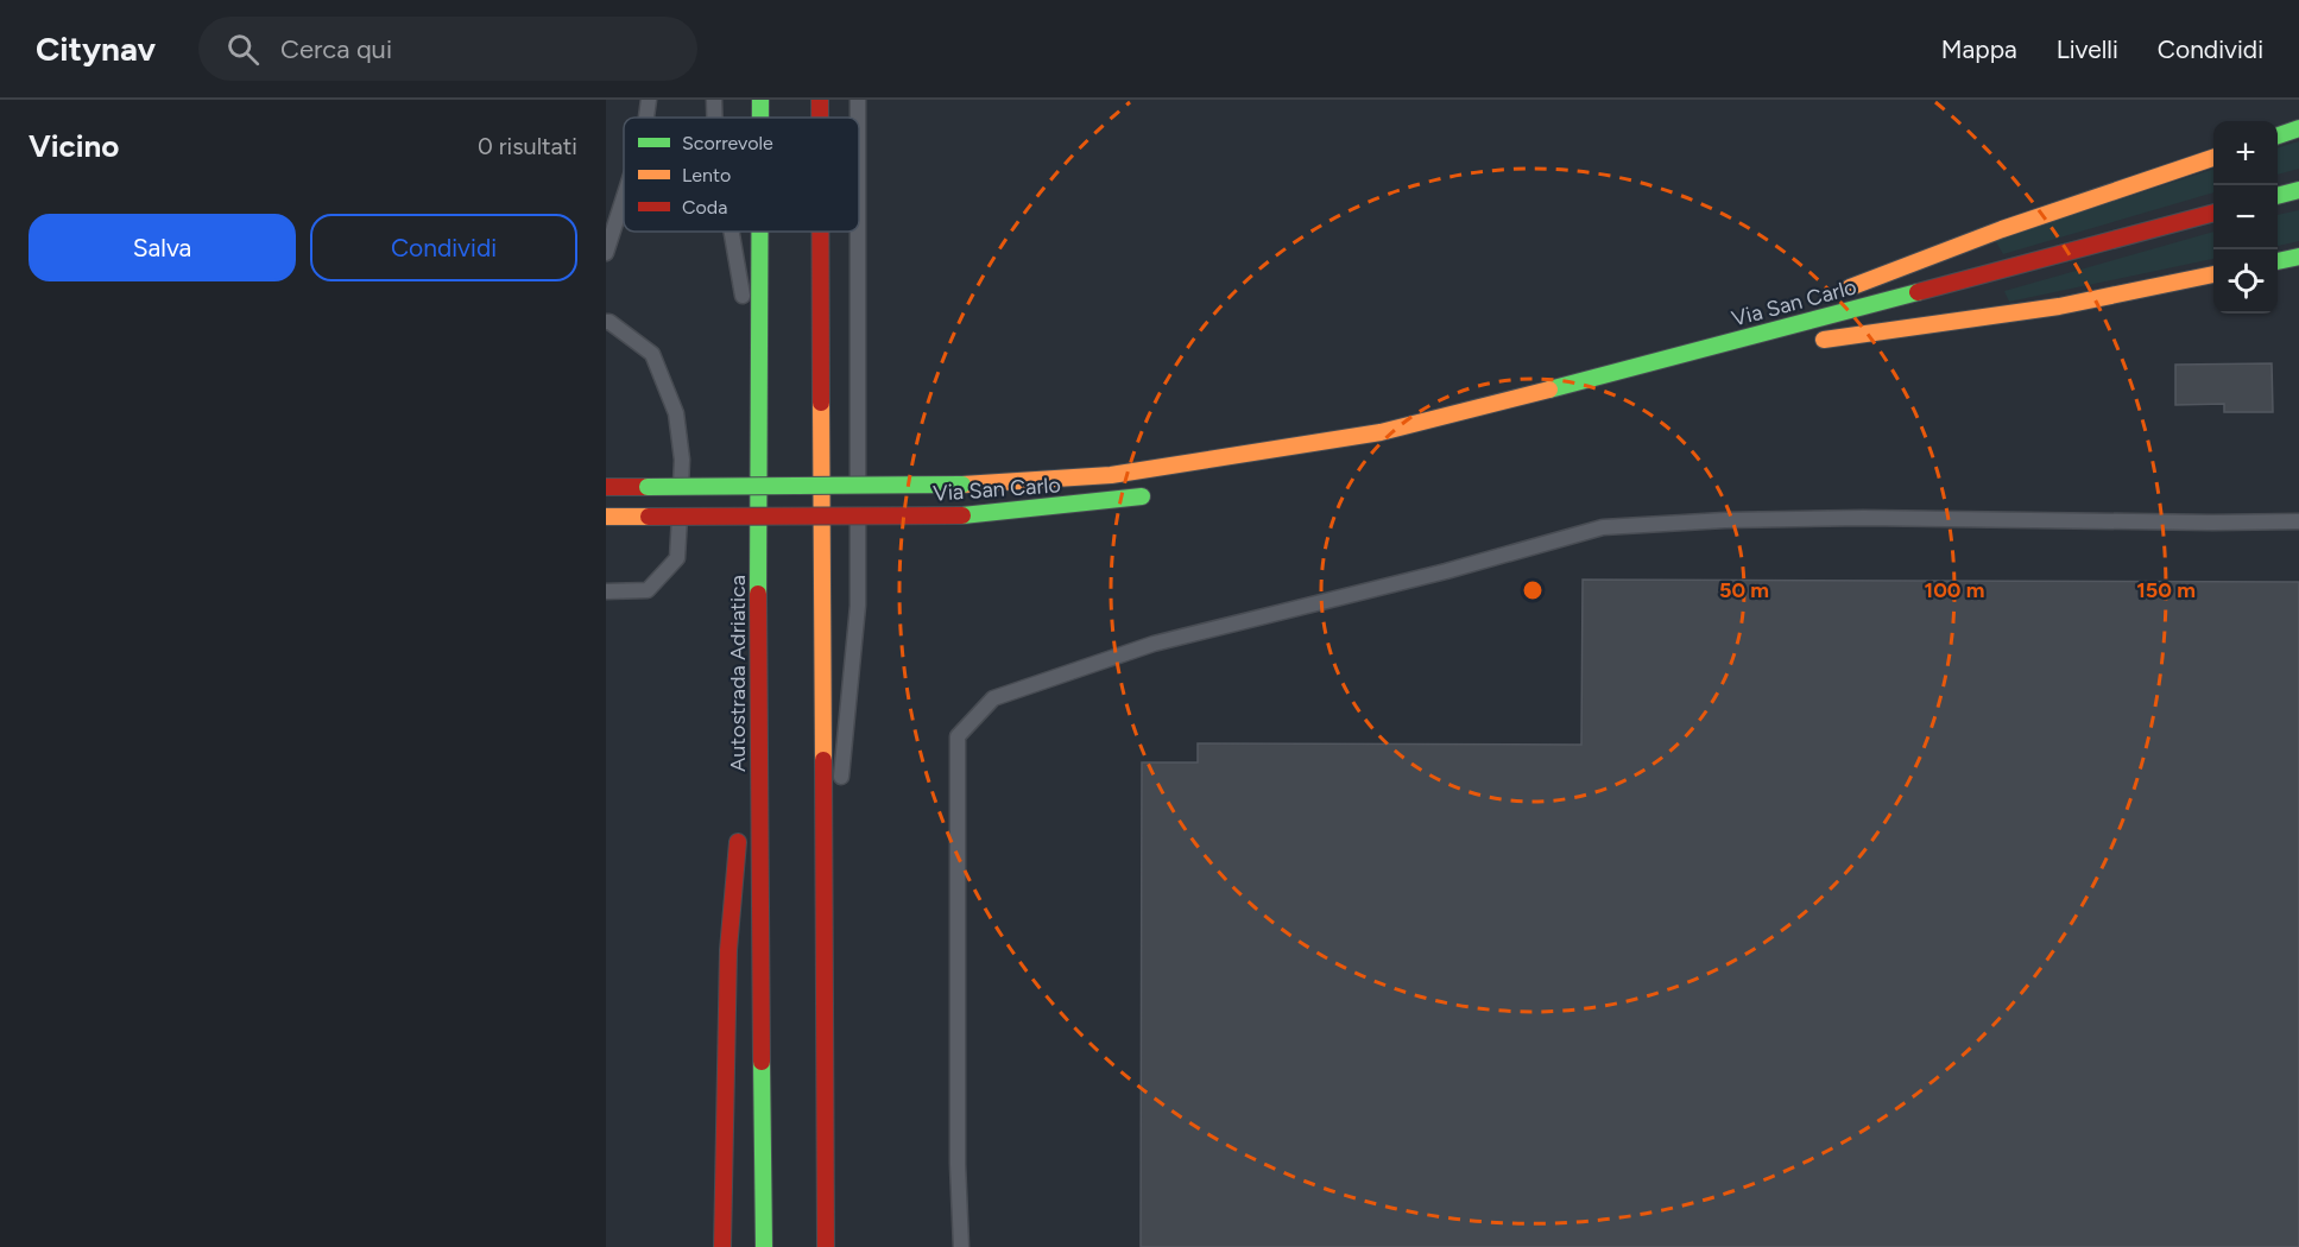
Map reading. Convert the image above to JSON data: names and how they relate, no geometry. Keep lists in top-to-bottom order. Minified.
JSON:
{"streets":{"highway":["Via San Carlo","Autostrada Adriatica"]},"legend":["Scorrevole","Lento","Coda"],"page":{"header":"Citynav","search":"Cerca qui","nav":["Mappa","Livelli","Condividi"],"heading":["Vicino","0 risultati"],"map_buttons":["+","−"],"buttons":["Salva","Condividi"]},"rings":["50 m","100 m","150 m"]}
